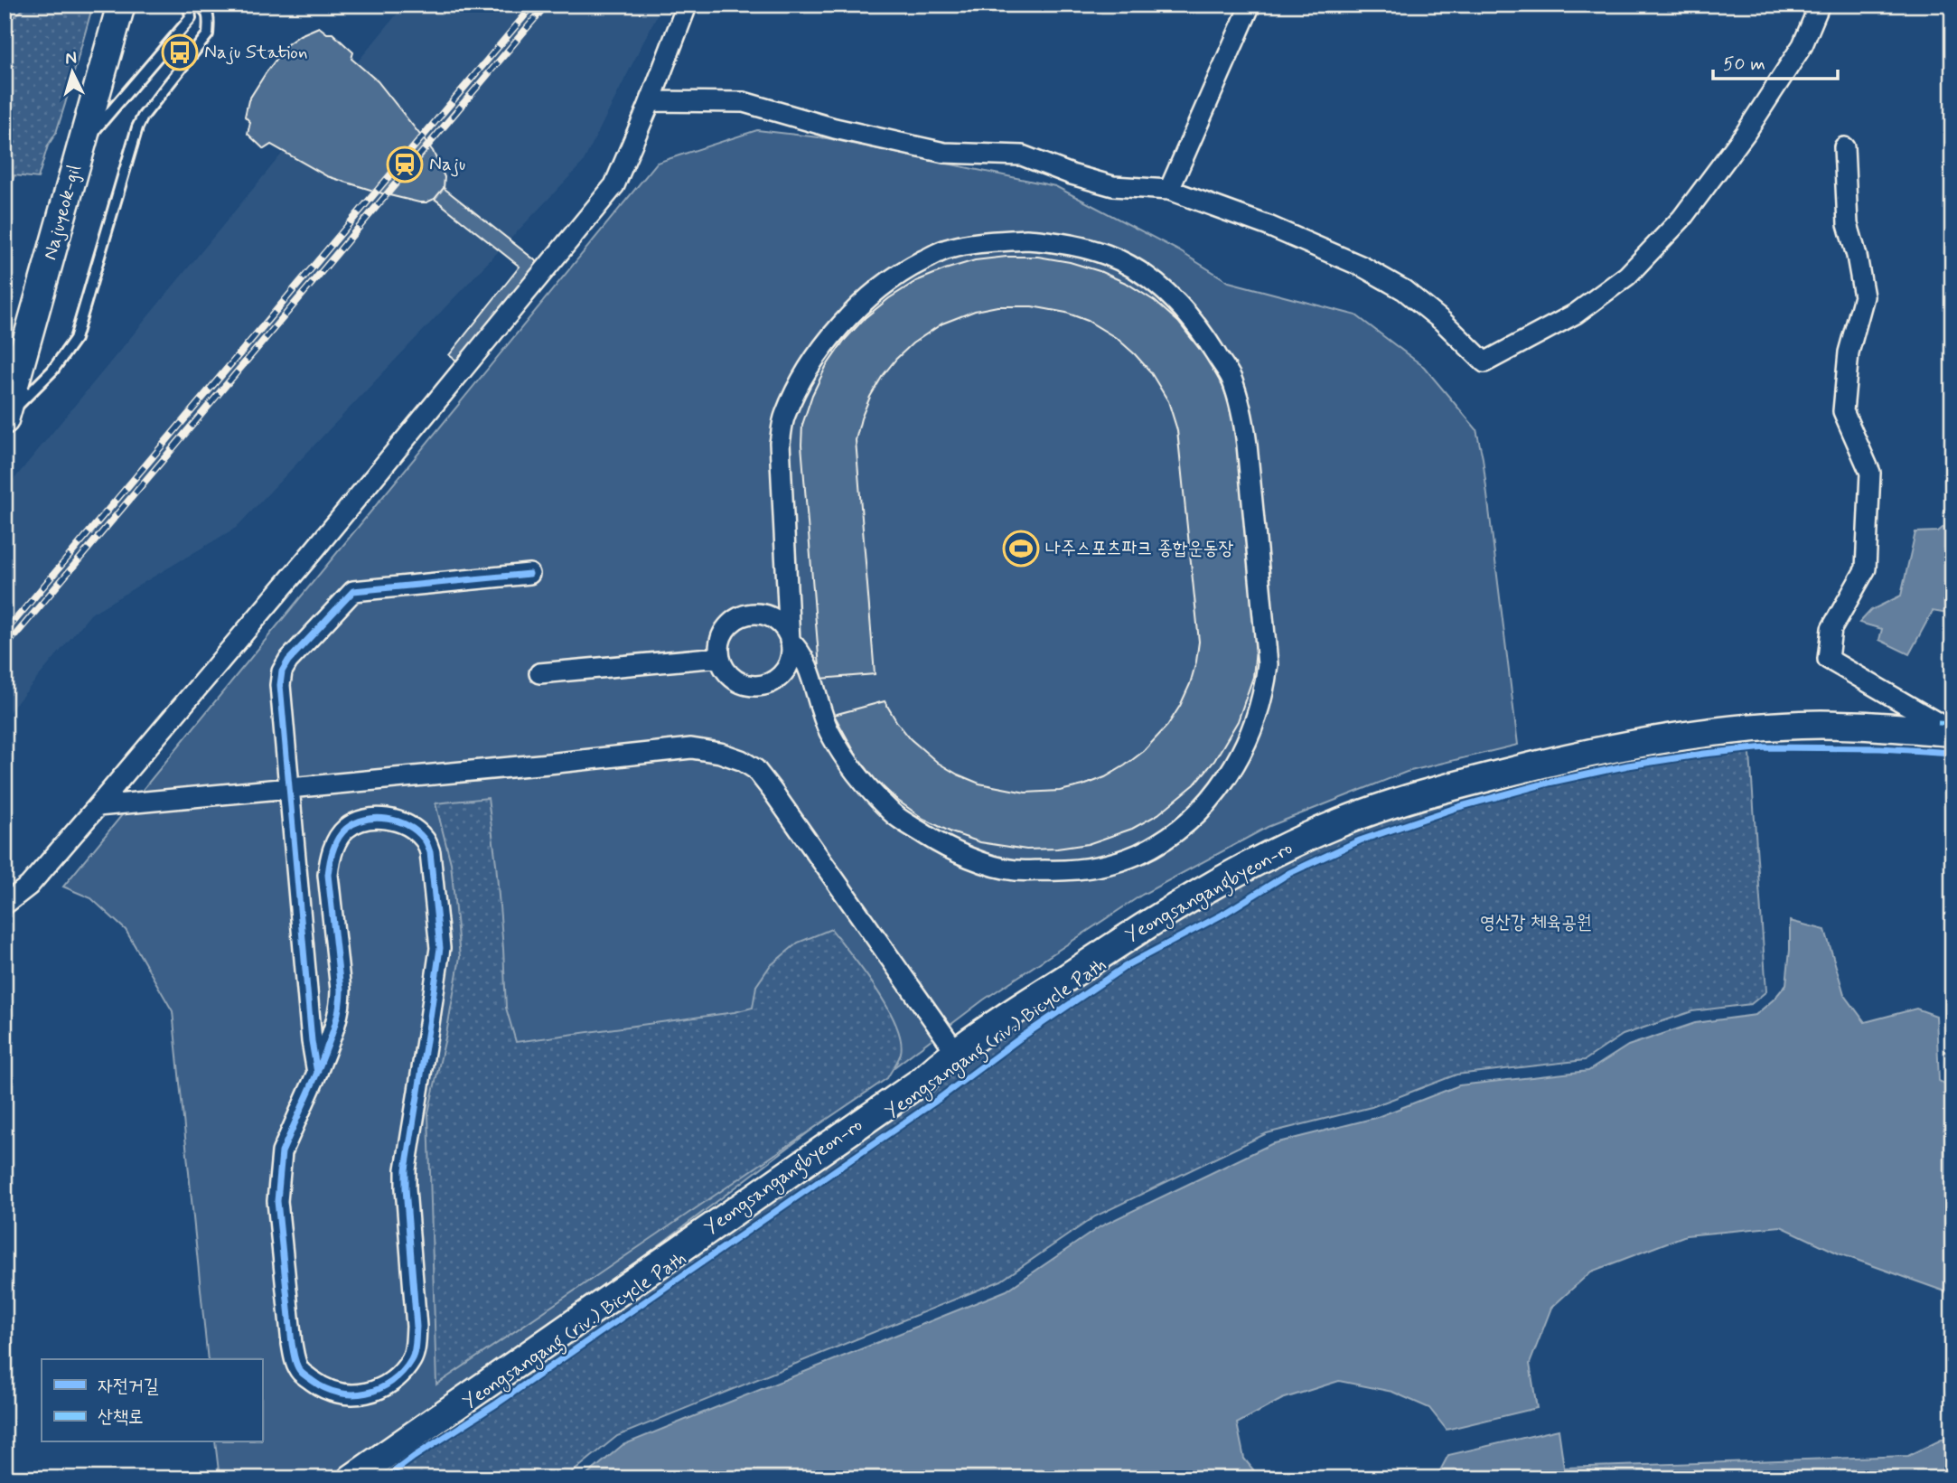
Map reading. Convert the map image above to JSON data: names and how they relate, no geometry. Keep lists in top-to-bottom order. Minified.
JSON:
{"streets":{"street":["Najuyeok-gil","Yeongsangangbyeon-ro"],"cycle path":["Yeongsangang (riv.) Bicycle Path"]},"parks":["영산강 체육공원"],"places":{"bus stop":["Naju Station"],"station":["Naju"],"sports":["나주스포츠파크 종합운동장"]},"legend":["자전거길","산책로"],"scale_bar":"50 m","north":"top"}
